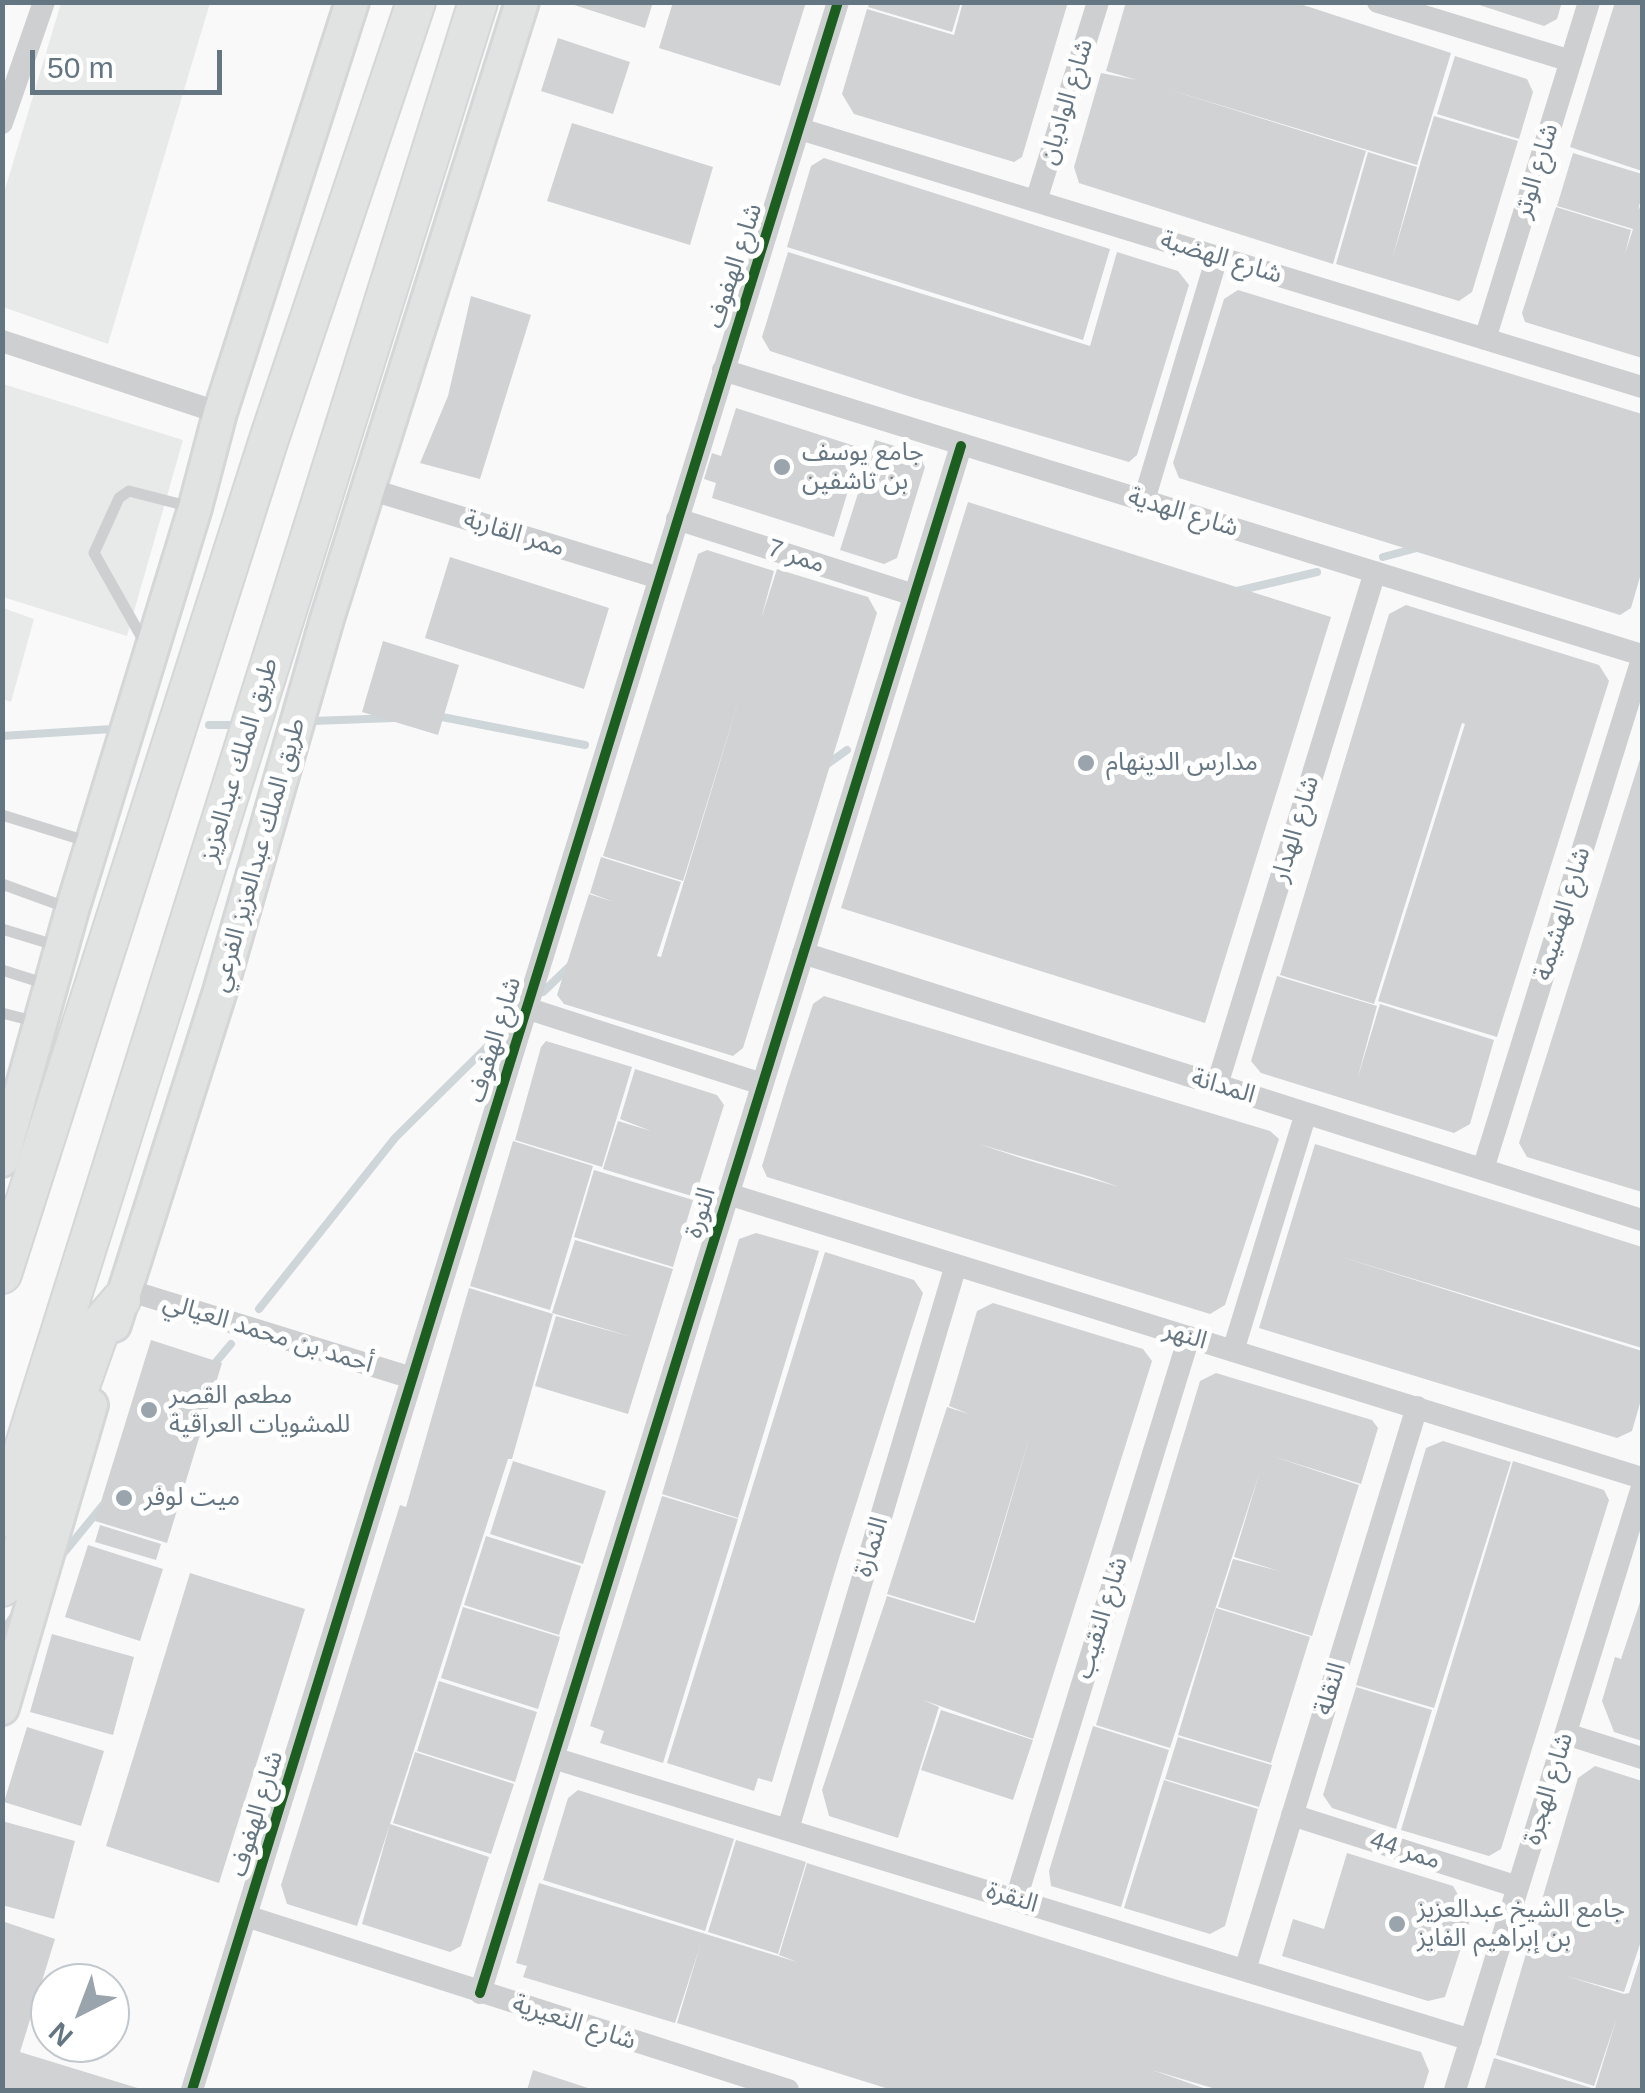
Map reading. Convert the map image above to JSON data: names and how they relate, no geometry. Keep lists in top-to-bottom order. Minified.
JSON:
{"streets":{"main road":["طريق الملك عبدالعزيز","طريق الملك عبدالعزيز الفرعي"],"street":["شارع الواديان","شارع الوتر","شارع الهضبة","شارع الهفوف","شارع الهدية","ممر القاربة","ممر 7","شارع الهدار","شارع الهشيمة","المدانة","النورة","أحمد بن محمد العيالي","النهر","النمارة","شارع النقيب","النقلة","شارع الهجرة","ممر 44","النقرة","شارع النعيرية"]},"crossings":[["شارع الواديان","شارع الهضبة"],["شارع الوتر","شارع الهضبة"],["شارع الهضبة","شارع الهفوف"],["شارع الهفوف","شارع الهدية"],["شارع الهفوف","ممر القاربة"],["شارع الهفوف","ممر 7"],["شارع الهفوف","أحمد بن محمد العيالي"],["شارع الهفوف","شارع النعيرية"],["شارع الهدية","شارع الهدار"],["شارع الهدية","شارع الهشيمة"],["شارع الهدية","النورة"],["ممر القاربة","طريق الملك عبدالعزيز الفرعي"],["ممر 7","النورة"],["شارع الهدار","المدانة"],["طريق الملك عبدالعزيز الفرعي","أحمد بن محمد العيالي"],["شارع الهشيمة","المدانة"],["المدانة","النورة"],["النورة","النهر"],["النورة","النقرة"],["النورة","شارع النعيرية"],["النهر","النمارة"],["النهر","شارع النقيب"],["النهر","النقلة"],["النمارة","النقرة"],["شارع النقيب","النقرة"],["النقلة","ممر 44"],["النقلة","النقرة"],["شارع الهجرة","ممر 44"],["شارع الهجرة","النقرة"]],"places":["جامع يوسف بن تاشفين","مدارس الدينهام","مطعم القصر للمشويات العراقية","ميت لوفر","جامع الشيخ عبدالعزيز بن إبراهيم الفايز"],"scale_bar":"50 m","north":"bottom left"}
